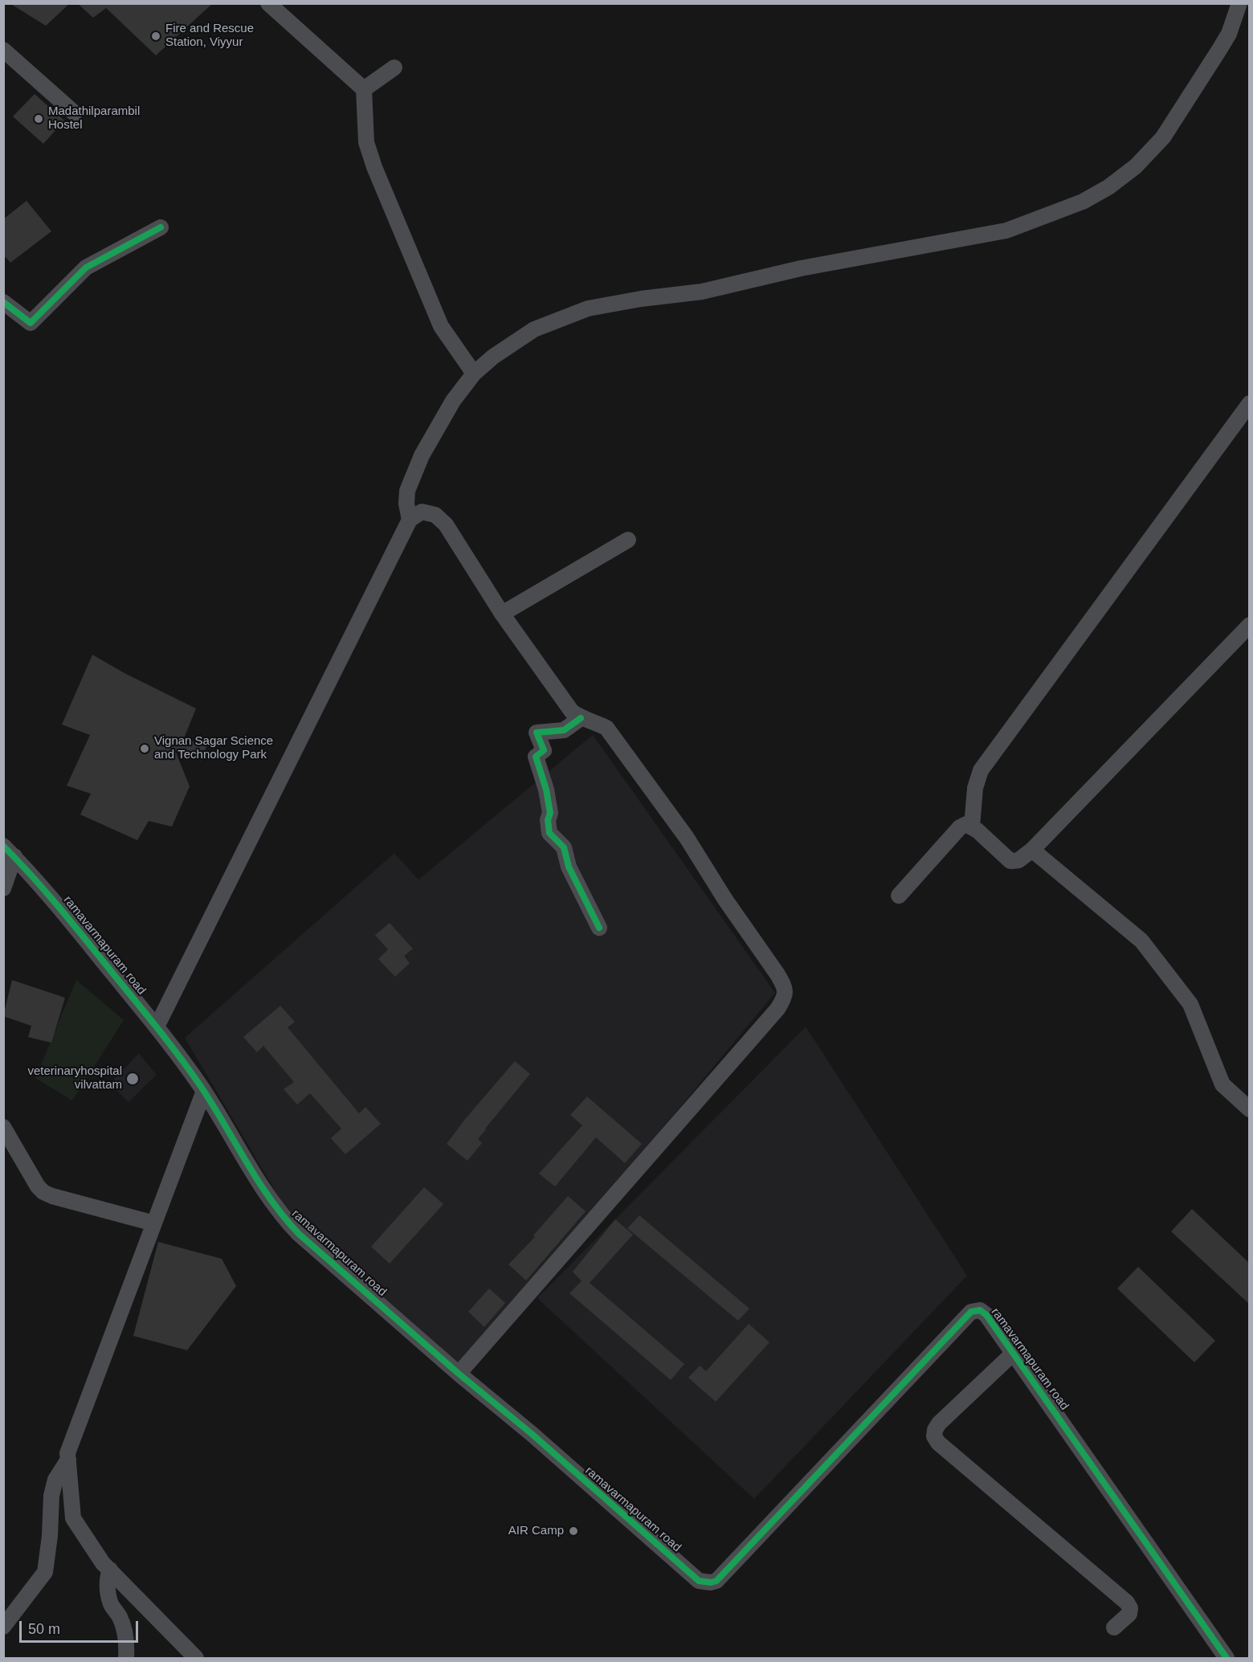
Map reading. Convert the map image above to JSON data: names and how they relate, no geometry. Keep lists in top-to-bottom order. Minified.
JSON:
{"streets":{"street":["ramavarmapuram road"]},"places":["Fire and Rescue Station, Viyyur","Madathilparambil Hostel","Vignan Sagar Science and Technology Park","veterinaryhospital vilvattam","AIR Camp"],"scale_bar":"50 m"}
